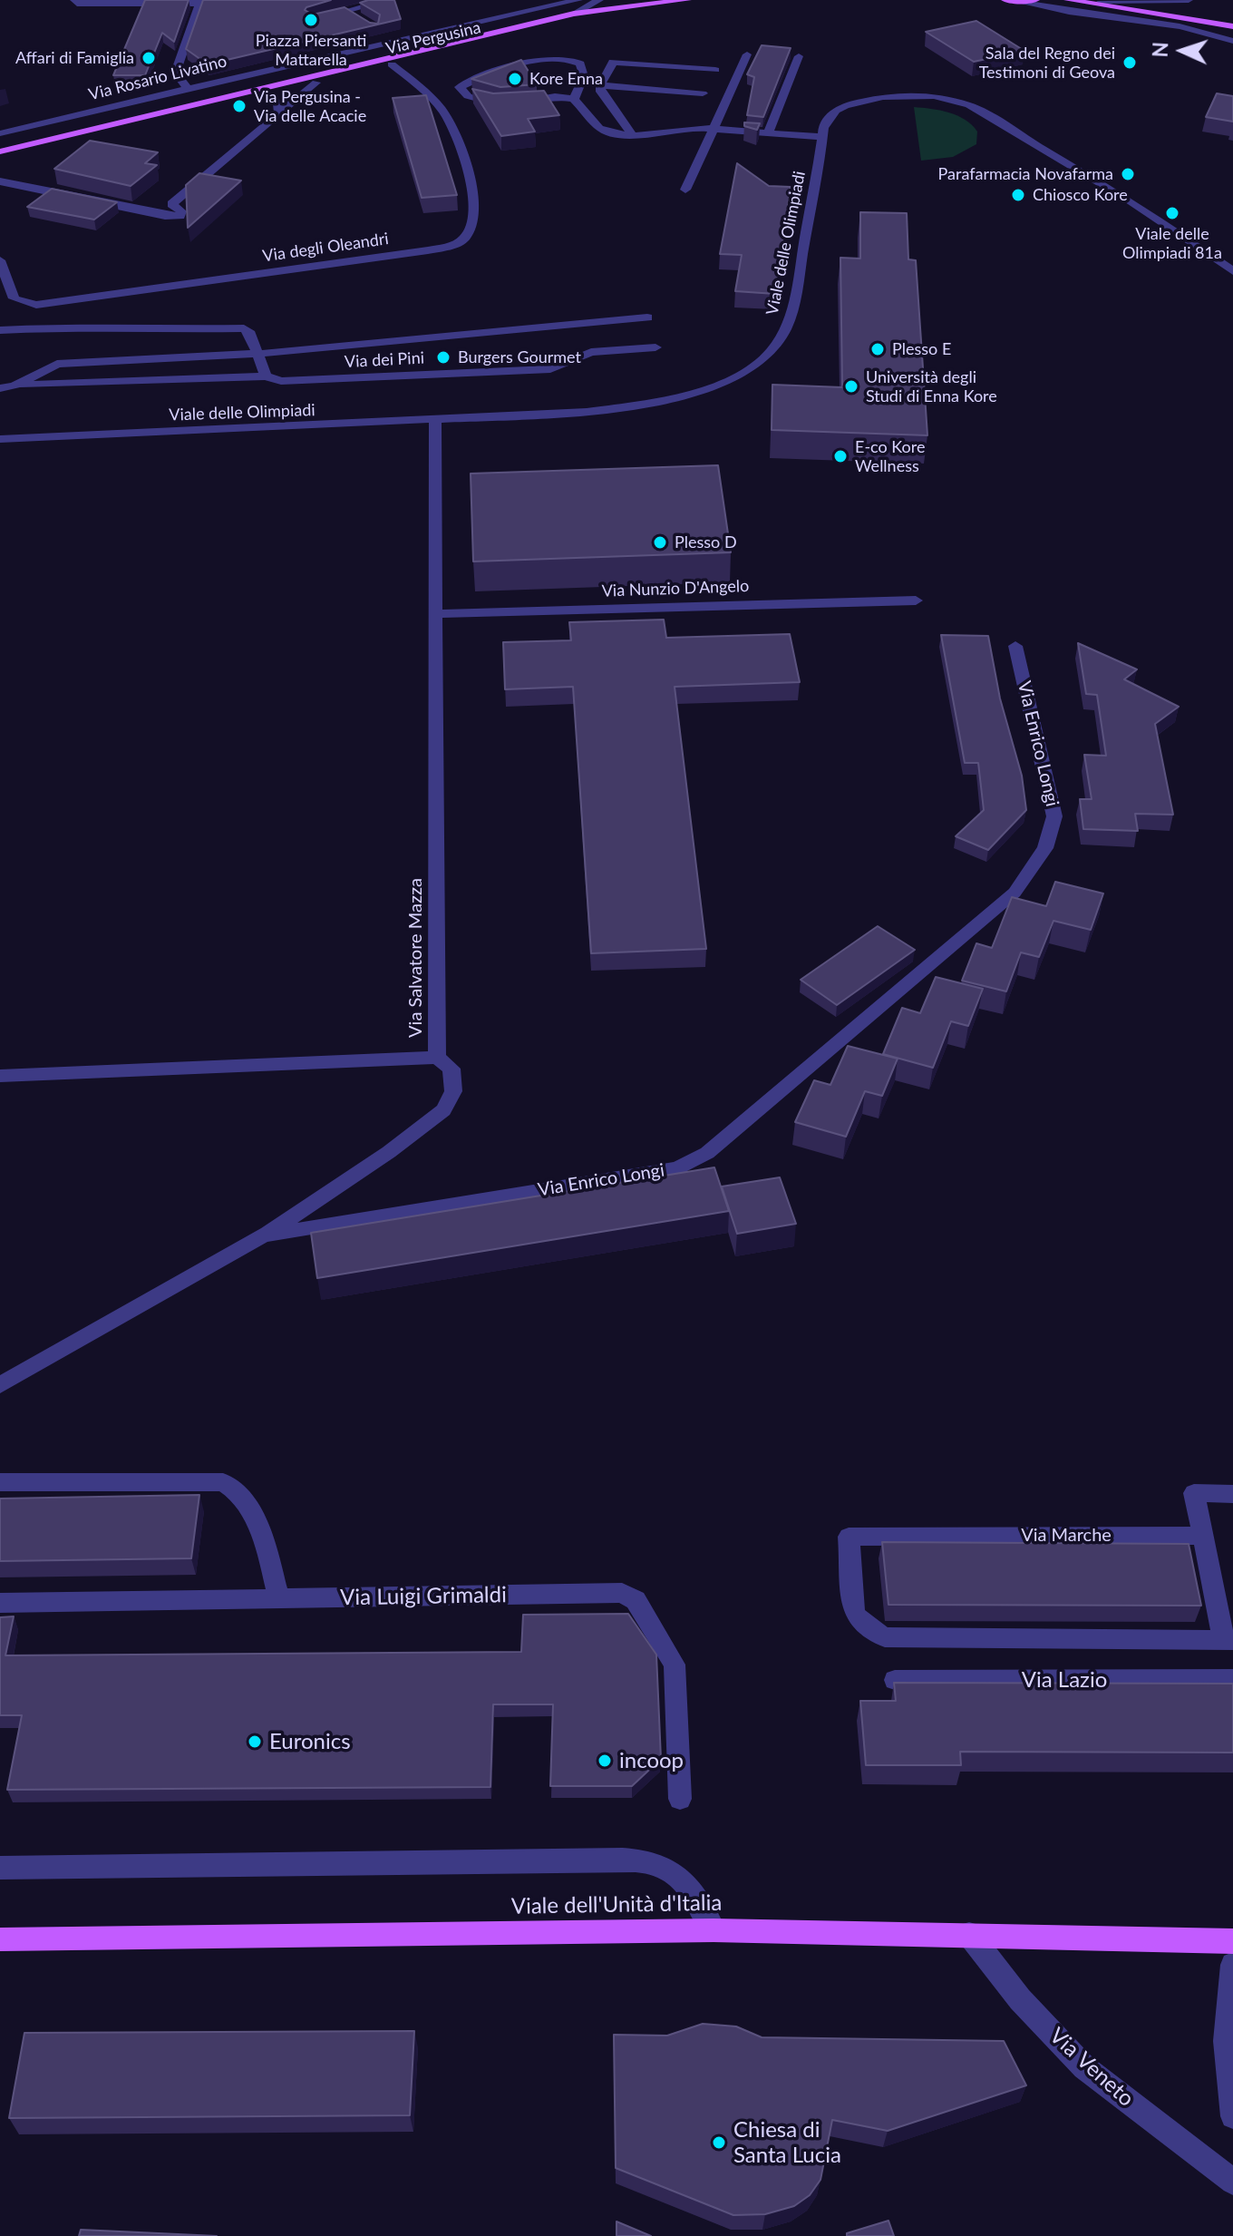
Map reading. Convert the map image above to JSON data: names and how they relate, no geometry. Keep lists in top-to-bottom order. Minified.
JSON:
{"streets":{"main road":["Via Pergusina","Viale dell'Unità d'Italia"],"street":["Via Rosario Livatino","Viale delle Olimpiadi","Via degli Oleandri","Via dei Pini","Via Nunzio D'Angelo","Via Enrico Longi","Via Salvatore Mazza","Via Marche","Via Luigi Grimaldi","Via Lazio","Via Veneto"]},"crossings":[["Via Pergusina","Via degli Oleandri"],["Viale delle Olimpiadi","Via Salvatore Mazza"],["Via Nunzio D'Angelo","Via Salvatore Mazza"],["Viale dell'Unità d'Italia","Via Veneto"]],"places":["Piazza Piersanti Mattarella","Affari di Famiglia","Sala del Regno dei Testimoni di Geova","Kore Enna","Via Pergusina - Via delle Acacie","Parafarmacia Novafarma","Chiosco Kore","Viale delle Olimpiadi 81a","Plesso E","Burgers Gourmet","Università degli Studi di Enna Kore","E-co Kore Wellness","Plesso D","Euronics","incoop","Chiesa di Santa Lucia"],"north":"left"}
